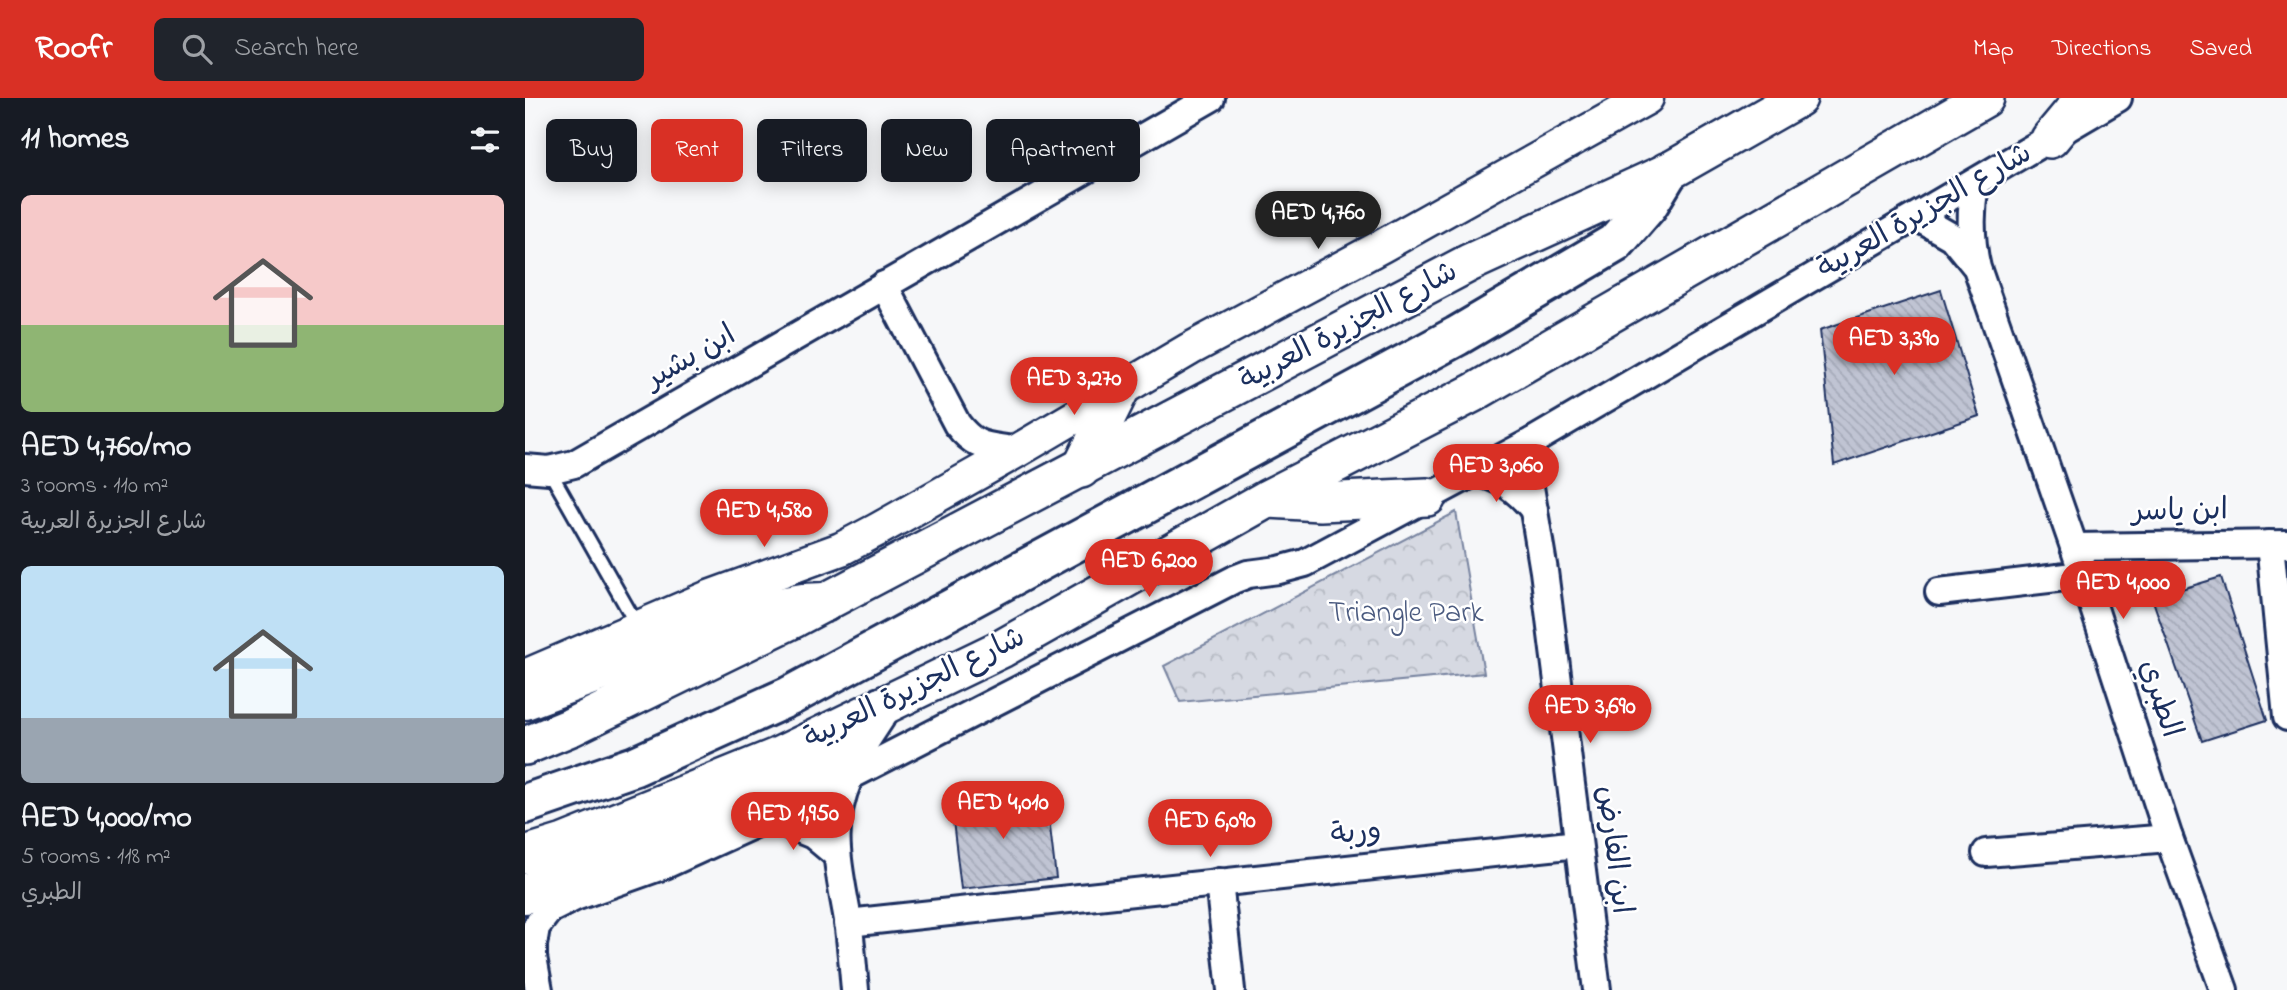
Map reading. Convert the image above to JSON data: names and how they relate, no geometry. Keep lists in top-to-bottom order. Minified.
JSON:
{"streets":{"main road":["شارع الجزيرة العربية"],"street":["ابن بشير","ابن ياسر","الطبري","وربة","ابن الفارض"]},"crossings":[["شارع الجزيرة العربية","الطبري"],["شارع الجزيرة العربية","ابن الفارض"],["ابن ياسر","الطبري"],["وربة","ابن الفارض"]],"parks":["Triangle Park"],"page":{"header":"Roofr","search":"Search here","nav":["Map","Directions","Saved"],"heading":"11 homes","chip":["Buy","Rent","Filters","New","Apartment"],"list":[{"name":"AED 4,760/mo","note":"3 rooms · 110 m² · شارع الجزيرة العربية"},{"name":"AED 4,000/mo","note":"5 rooms · 118 m² · الطبري"}],"price":["AED 4,760","AED 3,390","AED 3,270","AED 3,060","AED 4,580","AED 6,200","AED 4,000","AED 3,690","AED 4,010","AED 1,950","AED 6,090"]}}
